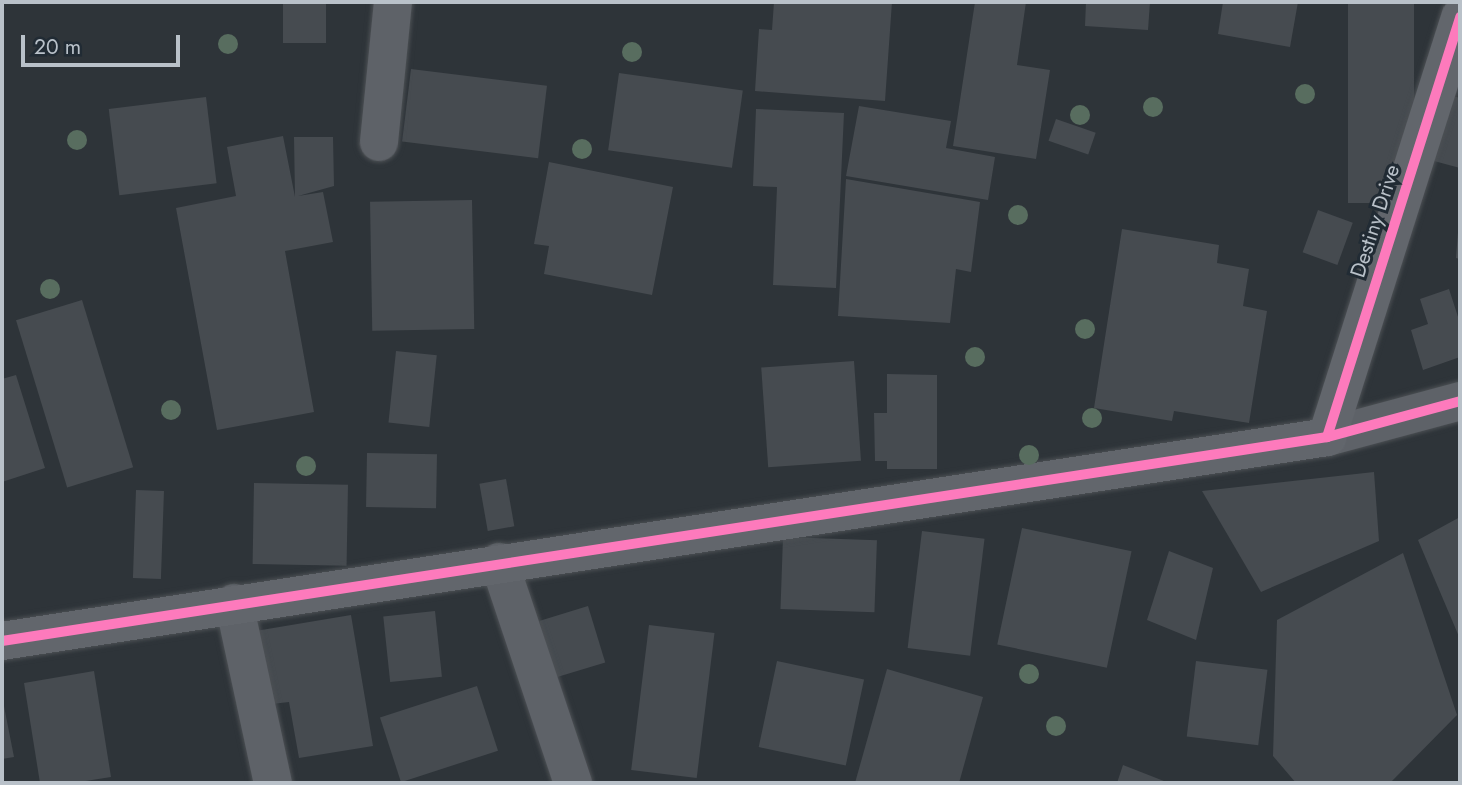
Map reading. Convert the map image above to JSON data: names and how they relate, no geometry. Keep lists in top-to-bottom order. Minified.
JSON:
{"streets":{"street":["Destiny Drive"]},"scale_bar":"20 m"}
